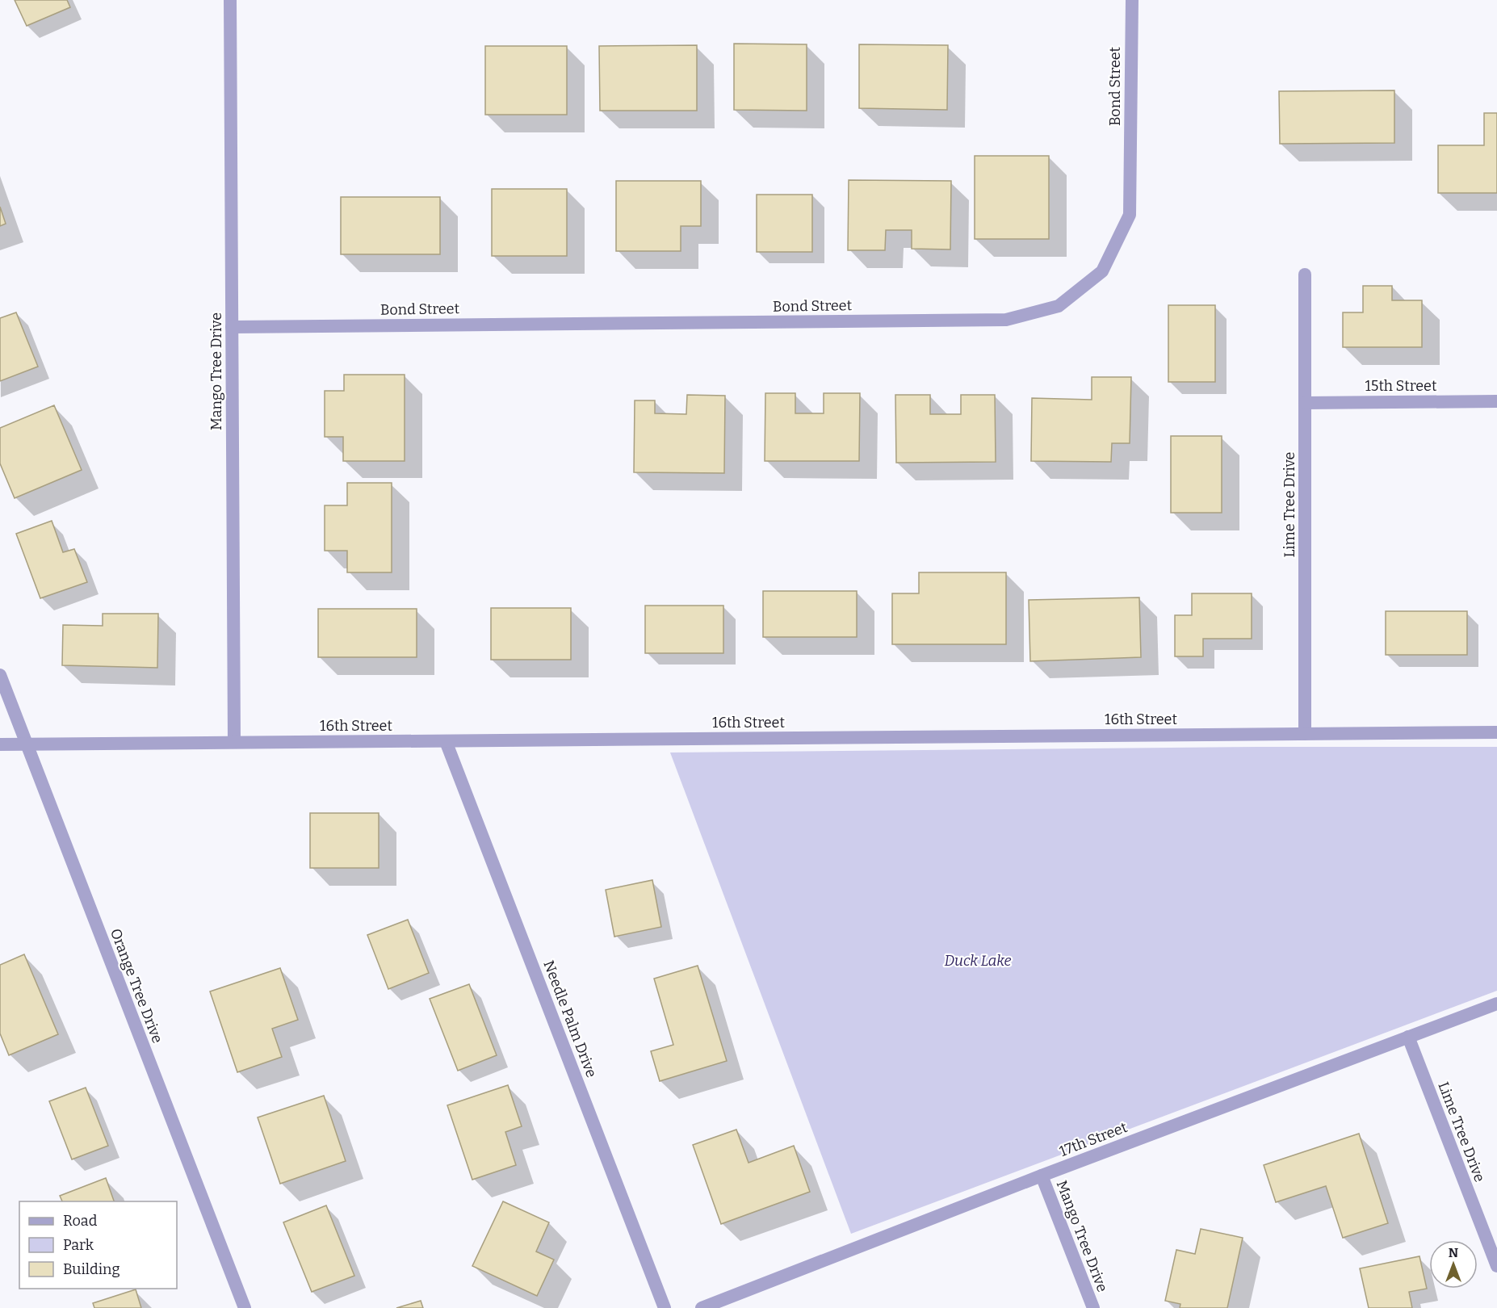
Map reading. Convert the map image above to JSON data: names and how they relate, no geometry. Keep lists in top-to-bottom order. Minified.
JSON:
{"streets":{"street":["Bond Street","Mango Tree Drive","15th Street","Lime Tree Drive","16th Street","Orange Tree Drive","Needle Palm Drive","17th Street"]},"crossings":[["Bond Street","Mango Tree Drive"],["Mango Tree Drive","16th Street"],["Mango Tree Drive","17th Street"],["15th Street","Lime Tree Drive"],["Lime Tree Drive","16th Street"],["Lime Tree Drive","17th Street"],["16th Street","Orange Tree Drive"],["16th Street","Needle Palm Drive"]],"parks":["Duck Lake"],"legend":["Road","Park","Building"],"north":"top"}
